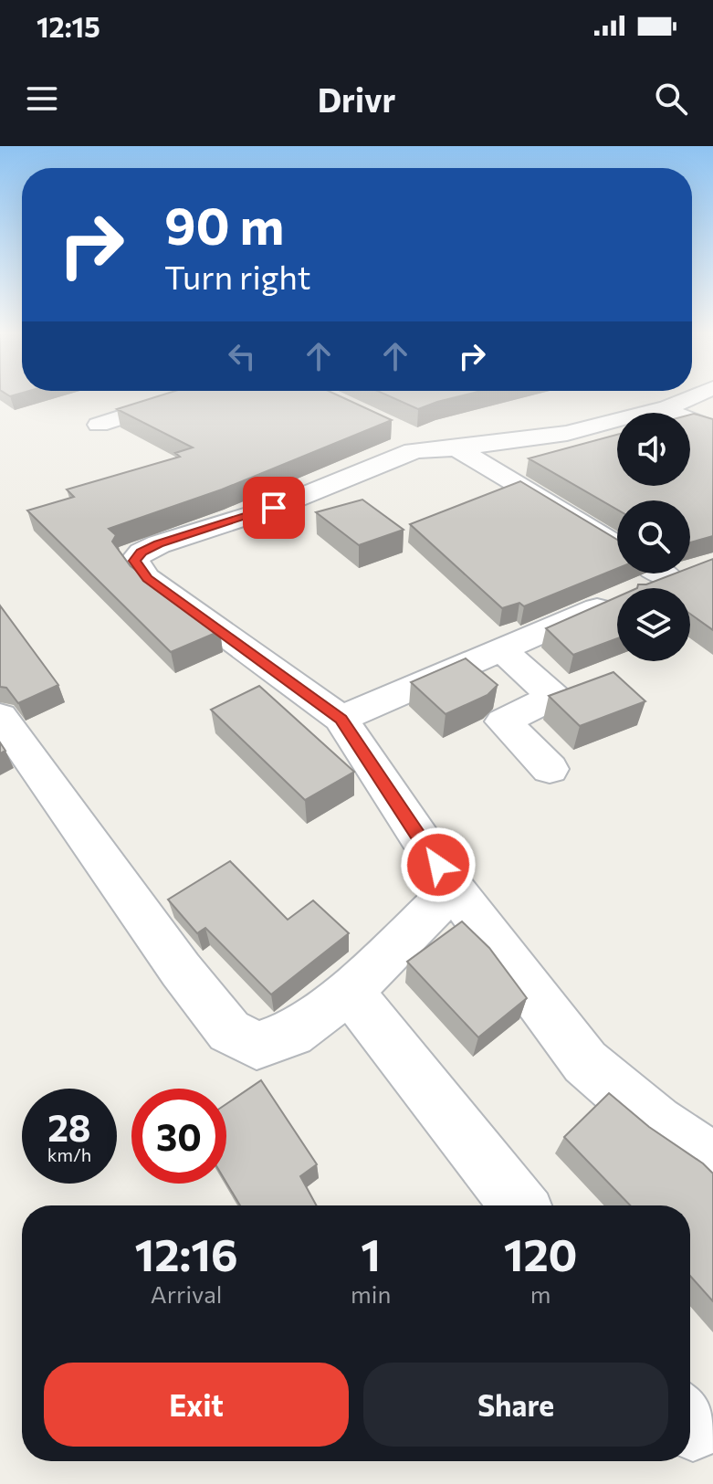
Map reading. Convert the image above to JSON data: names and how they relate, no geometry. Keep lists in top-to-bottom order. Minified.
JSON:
{"page":{"status":"12:15","header":"Drivr","turn":["90 m","Turn right"],"speed":"28 km/h","limit":"30","eta":["12:16","Arrival","1","min","120","m"],"buttons":["Exit","Share"]}}
